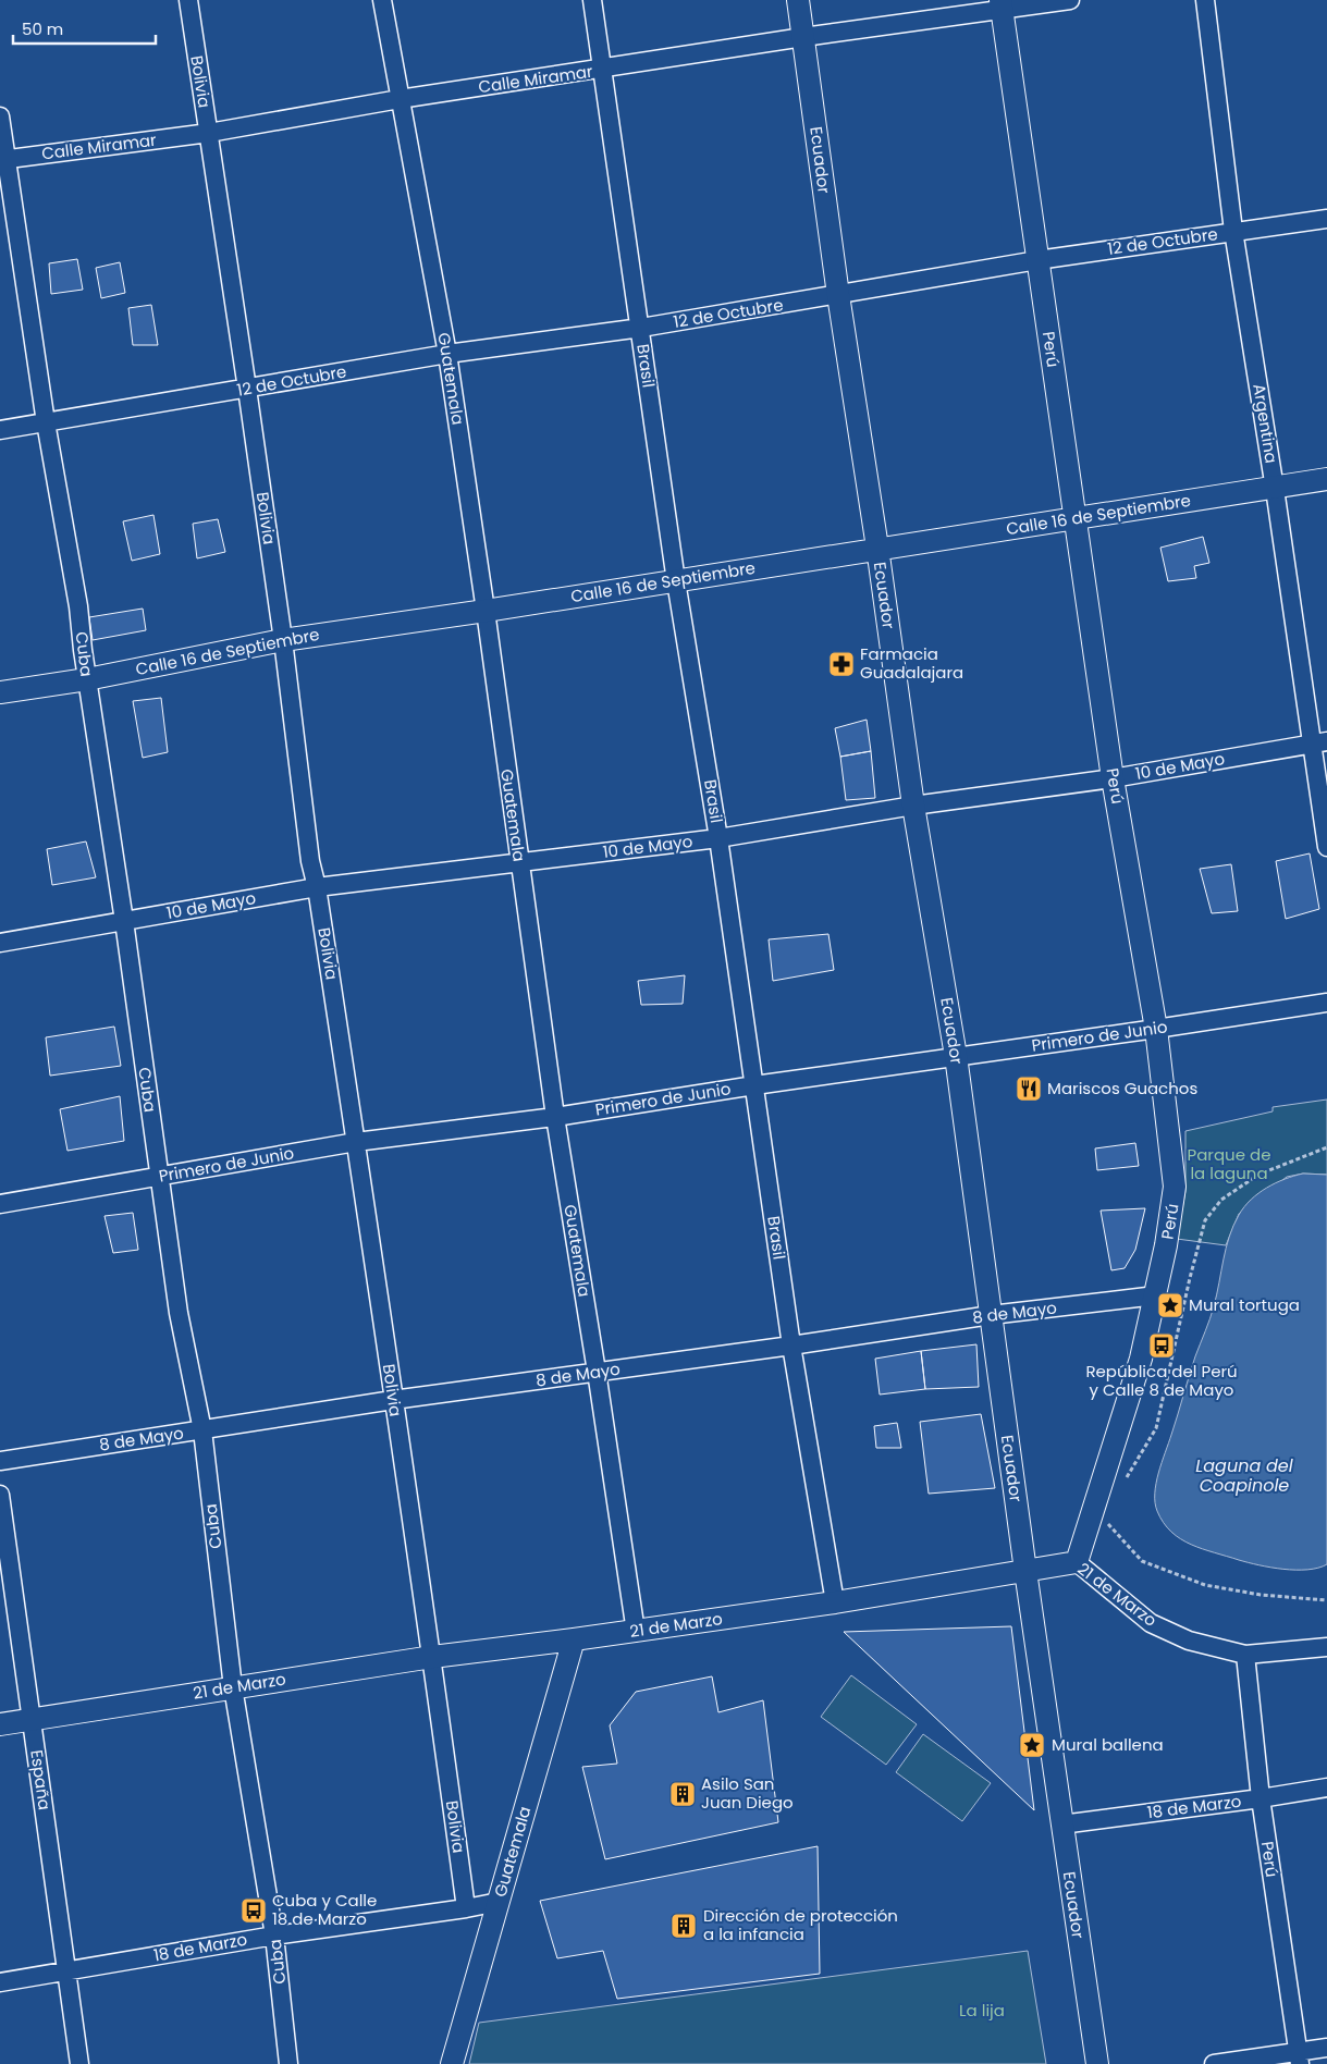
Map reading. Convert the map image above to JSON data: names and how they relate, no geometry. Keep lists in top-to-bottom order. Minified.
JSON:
{"streets":{"street":["Calle Miramar","Bolivia","Ecuador","12 de Octubre","Perú","Brasil","Guatemala","Argentina","Calle 16 de Septiembre","Cuba","10 de Mayo","Primero de Junio","8 de Mayo","21 de Marzo","España","18 de Marzo"]},"crossings":[["Calle Miramar","Bolivia"],["Calle Miramar","Ecuador"],["Calle Miramar","Perú"],["Calle Miramar","Brasil"],["Calle Miramar","Guatemala"],["Calle Miramar","Cuba"],["Bolivia","12 de Octubre"],["Bolivia","Calle 16 de Septiembre"],["Bolivia","10 de Mayo"],["Bolivia","Primero de Junio"],["Bolivia","8 de Mayo"],["Bolivia","21 de Marzo"],["Bolivia","18 de Marzo"],["Ecuador","12 de Octubre"],["Ecuador","Calle 16 de Septiembre"],["Ecuador","10 de Mayo"],["Ecuador","Primero de Junio"],["Ecuador","8 de Mayo"],["Ecuador","21 de Marzo"],["Ecuador","18 de Marzo"],["12 de Octubre","Perú"],["12 de Octubre","Brasil"],["12 de Octubre","Guatemala"],["12 de Octubre","Argentina"],["12 de Octubre","Cuba"],["Perú","Calle 16 de Septiembre"],["Perú","10 de Mayo"],["Perú","Primero de Junio"],["Perú","8 de Mayo"],["Perú","21 de Marzo"],["Perú","18 de Marzo"],["Brasil","Calle 16 de Septiembre"],["Brasil","10 de Mayo"],["Brasil","Primero de Junio"],["Brasil","8 de Mayo"],["Brasil","21 de Marzo"],["Guatemala","Calle 16 de Septiembre"],["Guatemala","10 de Mayo"],["Guatemala","Primero de Junio"],["Guatemala","8 de Mayo"],["Guatemala","21 de Marzo"],["Guatemala","18 de Marzo"],["Argentina","Calle 16 de Septiembre"],["Argentina","10 de Mayo"],["Calle 16 de Septiembre","Cuba"],["Cuba","10 de Mayo"],["Cuba","Primero de Junio"],["Cuba","8 de Mayo"],["Cuba","21 de Marzo"],["Cuba","18 de Marzo"],["21 de Marzo","España"],["España","18 de Marzo"]],"water":["Laguna del Coapinole"],"parks":["Parque de la laguna","La lija"],"places":{"pharmacy":["Farmacia Guadalajara"],"restaurant":["Mariscos Guachos"],"place":["Mural tortuga","Mural ballena"],"bus stop":["República del Perú y Calle 8 de Mayo","Cuba y Calle 18 de Marzo"],"building":["Asilo San Juan Diego","Dirección de protección a la infancia"]},"scale_bar":"50 m"}
